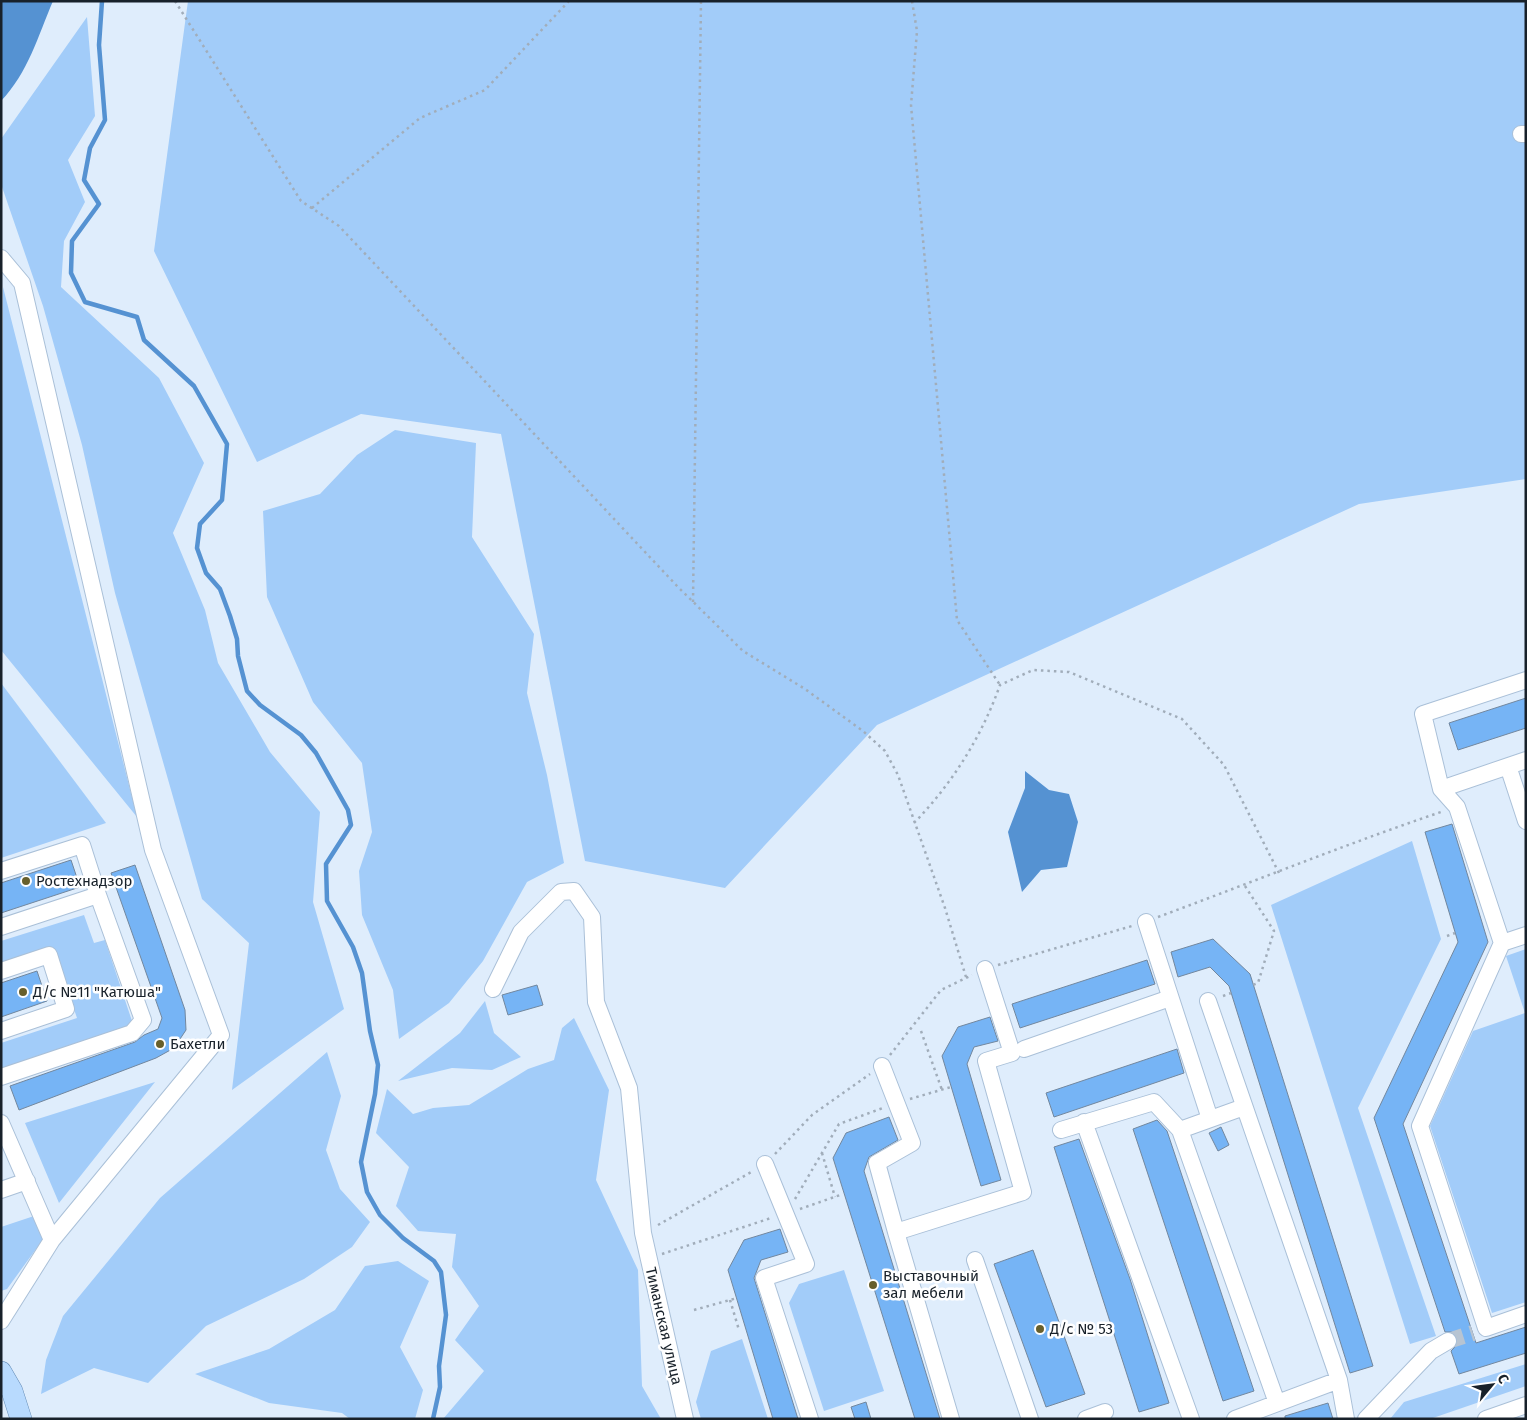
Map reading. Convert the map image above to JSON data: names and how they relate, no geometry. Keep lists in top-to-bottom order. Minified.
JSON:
{"streets":{"street":["Тиманская улица"]},"places":["Ростехнадзор","Д/с №11 \"Катюша\"","Бахетли","Выставочный зал мебели","Д/с № 53"],"north":"top right"}
